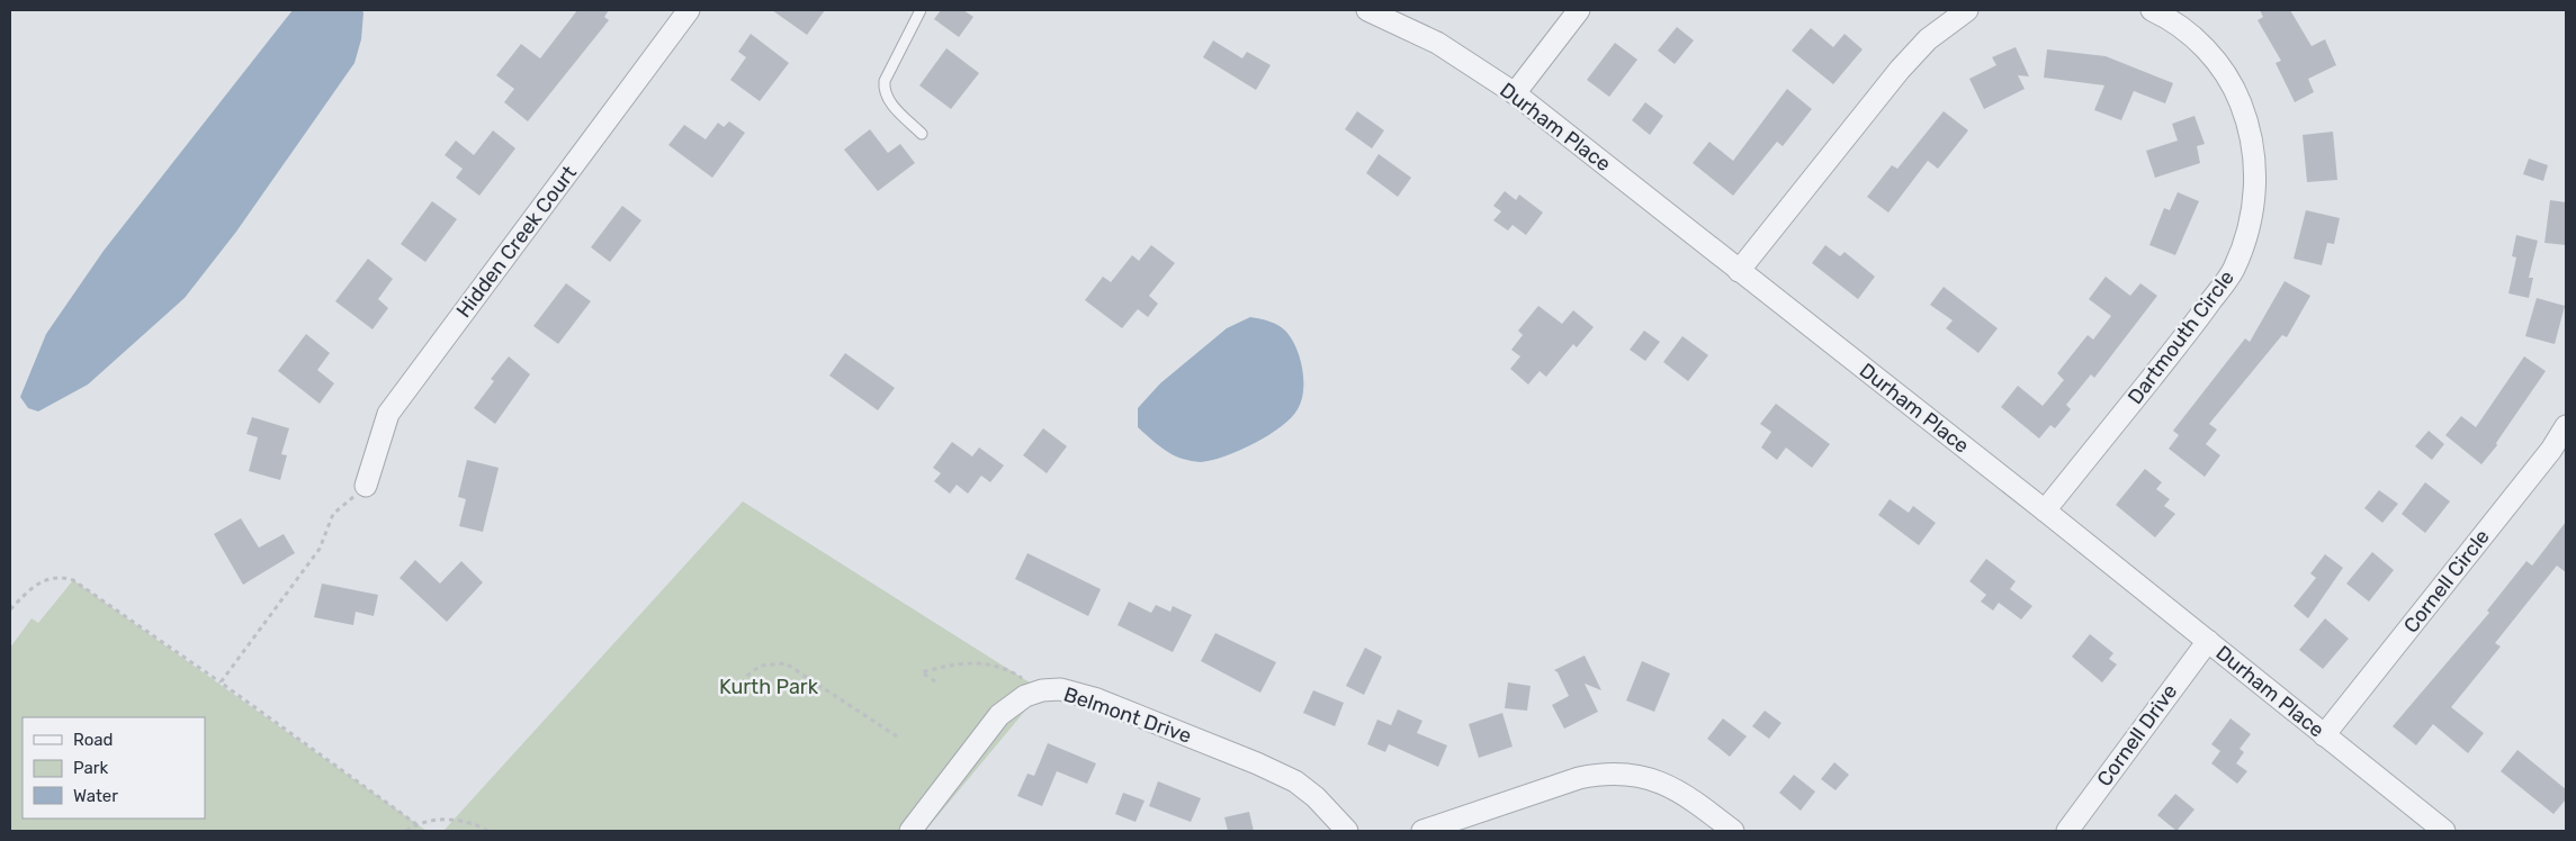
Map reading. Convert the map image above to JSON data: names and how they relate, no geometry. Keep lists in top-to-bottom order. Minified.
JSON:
{"streets":{"street":["Durham Place","Hidden Creek Court","Dartmouth Circle","Cornell Circle","Belmont Drive","Cornell Drive"]},"crossings":[["Durham Place","Dartmouth Circle"],["Durham Place","Cornell Circle"],["Durham Place","Cornell Drive"]],"parks":["Kurth Park"],"legend":["Road","Park","Water"]}
